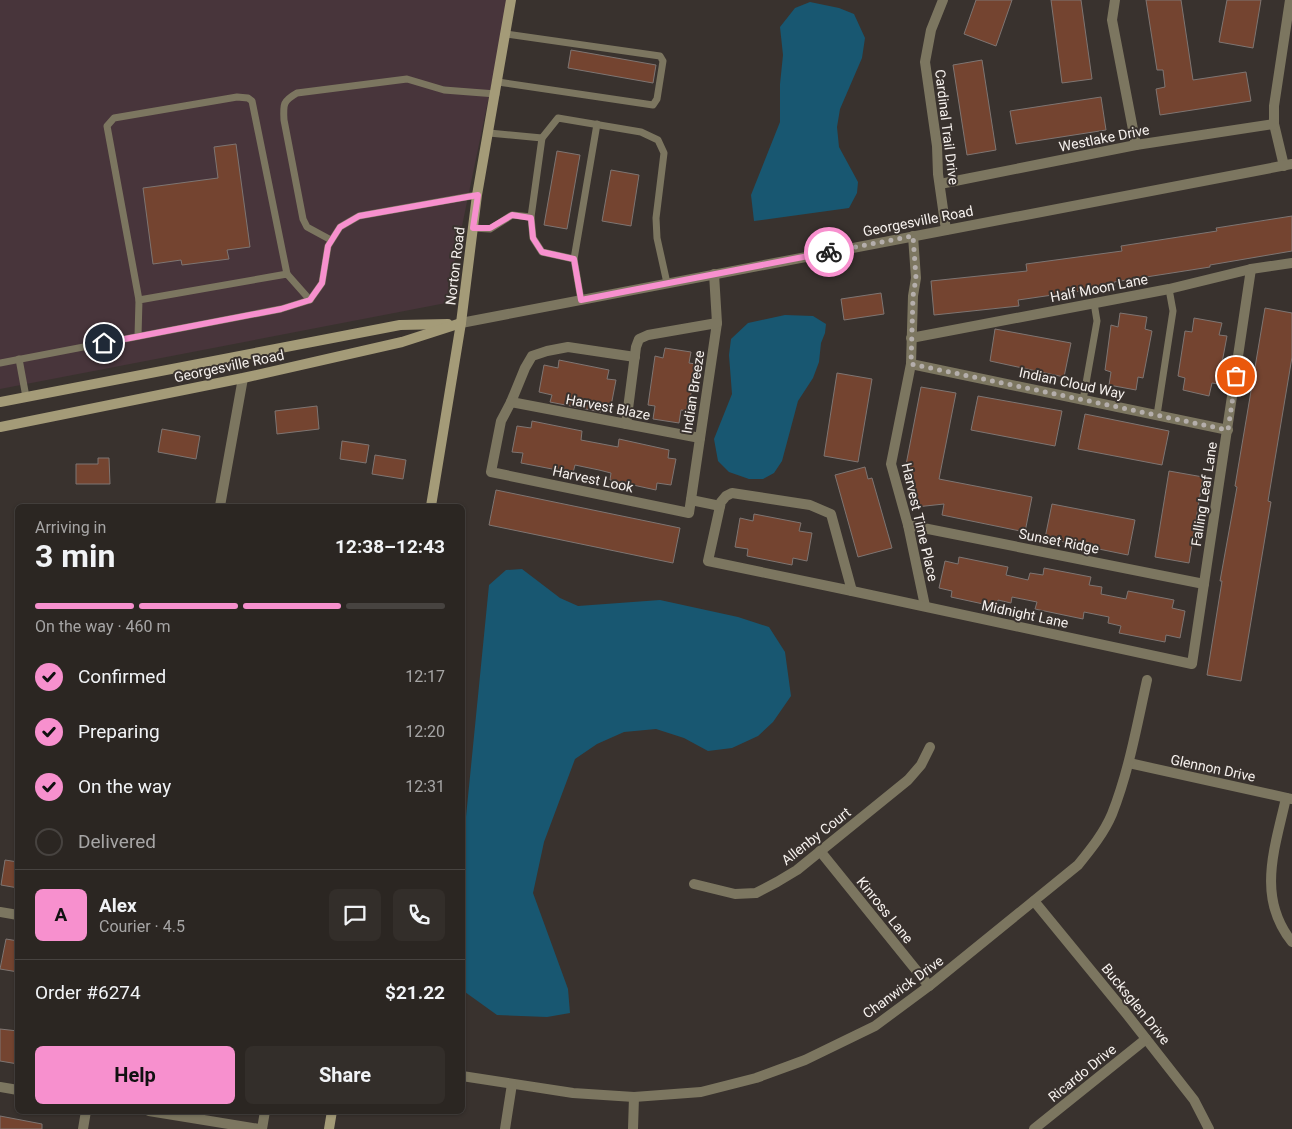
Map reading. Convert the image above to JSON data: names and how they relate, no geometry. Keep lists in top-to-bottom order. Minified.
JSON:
{"streets":{"main road":["Georgesville Road","Norton Road"],"street":["Cardinal Trail Drive","Westlake Drive","Half Moon Lane","Indian Cloud Way","Indian Breeze","Harvest Blaze","Harvest Look","Falling Leaf Lane","Harvest Time Place","Sunset Ridge","Midnight Lane","Glennon Drive","Allenby Court","Kinross Lane","Chanwick Drive","Bucksglen Drive","Ricardo Drive"]},"crossings":[["Cardinal Trail Drive","Westlake Drive"],["Cardinal Trail Drive","Georgesville Road"],["Georgesville Road","Norton Road"],["Georgesville Road","Indian Breeze"],["Georgesville Road","Harvest Time Place"],["Half Moon Lane","Falling Leaf Lane"],["Half Moon Lane","Harvest Time Place"],["Indian Cloud Way","Falling Leaf Lane"],["Indian Cloud Way","Harvest Time Place"],["Indian Breeze","Harvest Blaze"],["Indian Breeze","Harvest Look"],["Harvest Blaze","Harvest Look"],["Falling Leaf Lane","Sunset Ridge"],["Falling Leaf Lane","Midnight Lane"],["Harvest Time Place","Sunset Ridge"],["Harvest Time Place","Midnight Lane"],["Glennon Drive","Chanwick Drive"],["Allenby Court","Kinross Lane"],["Kinross Lane","Chanwick Drive"],["Chanwick Drive","Bucksglen Drive"],["Bucksglen Drive","Ricardo Drive"]],"page":{"heading":["3 min","Arriving in","12:38–12:43"],"panel":["Alex","Courier · 4.5","Order #6274","$21.22"],"bar":"On the way · 460 m","list":[["Confirmed","12:17"],["Preparing","12:20"],["On the way","12:31"],"Delivered"],"round":"A","buttons":["Help","Share"]}}
